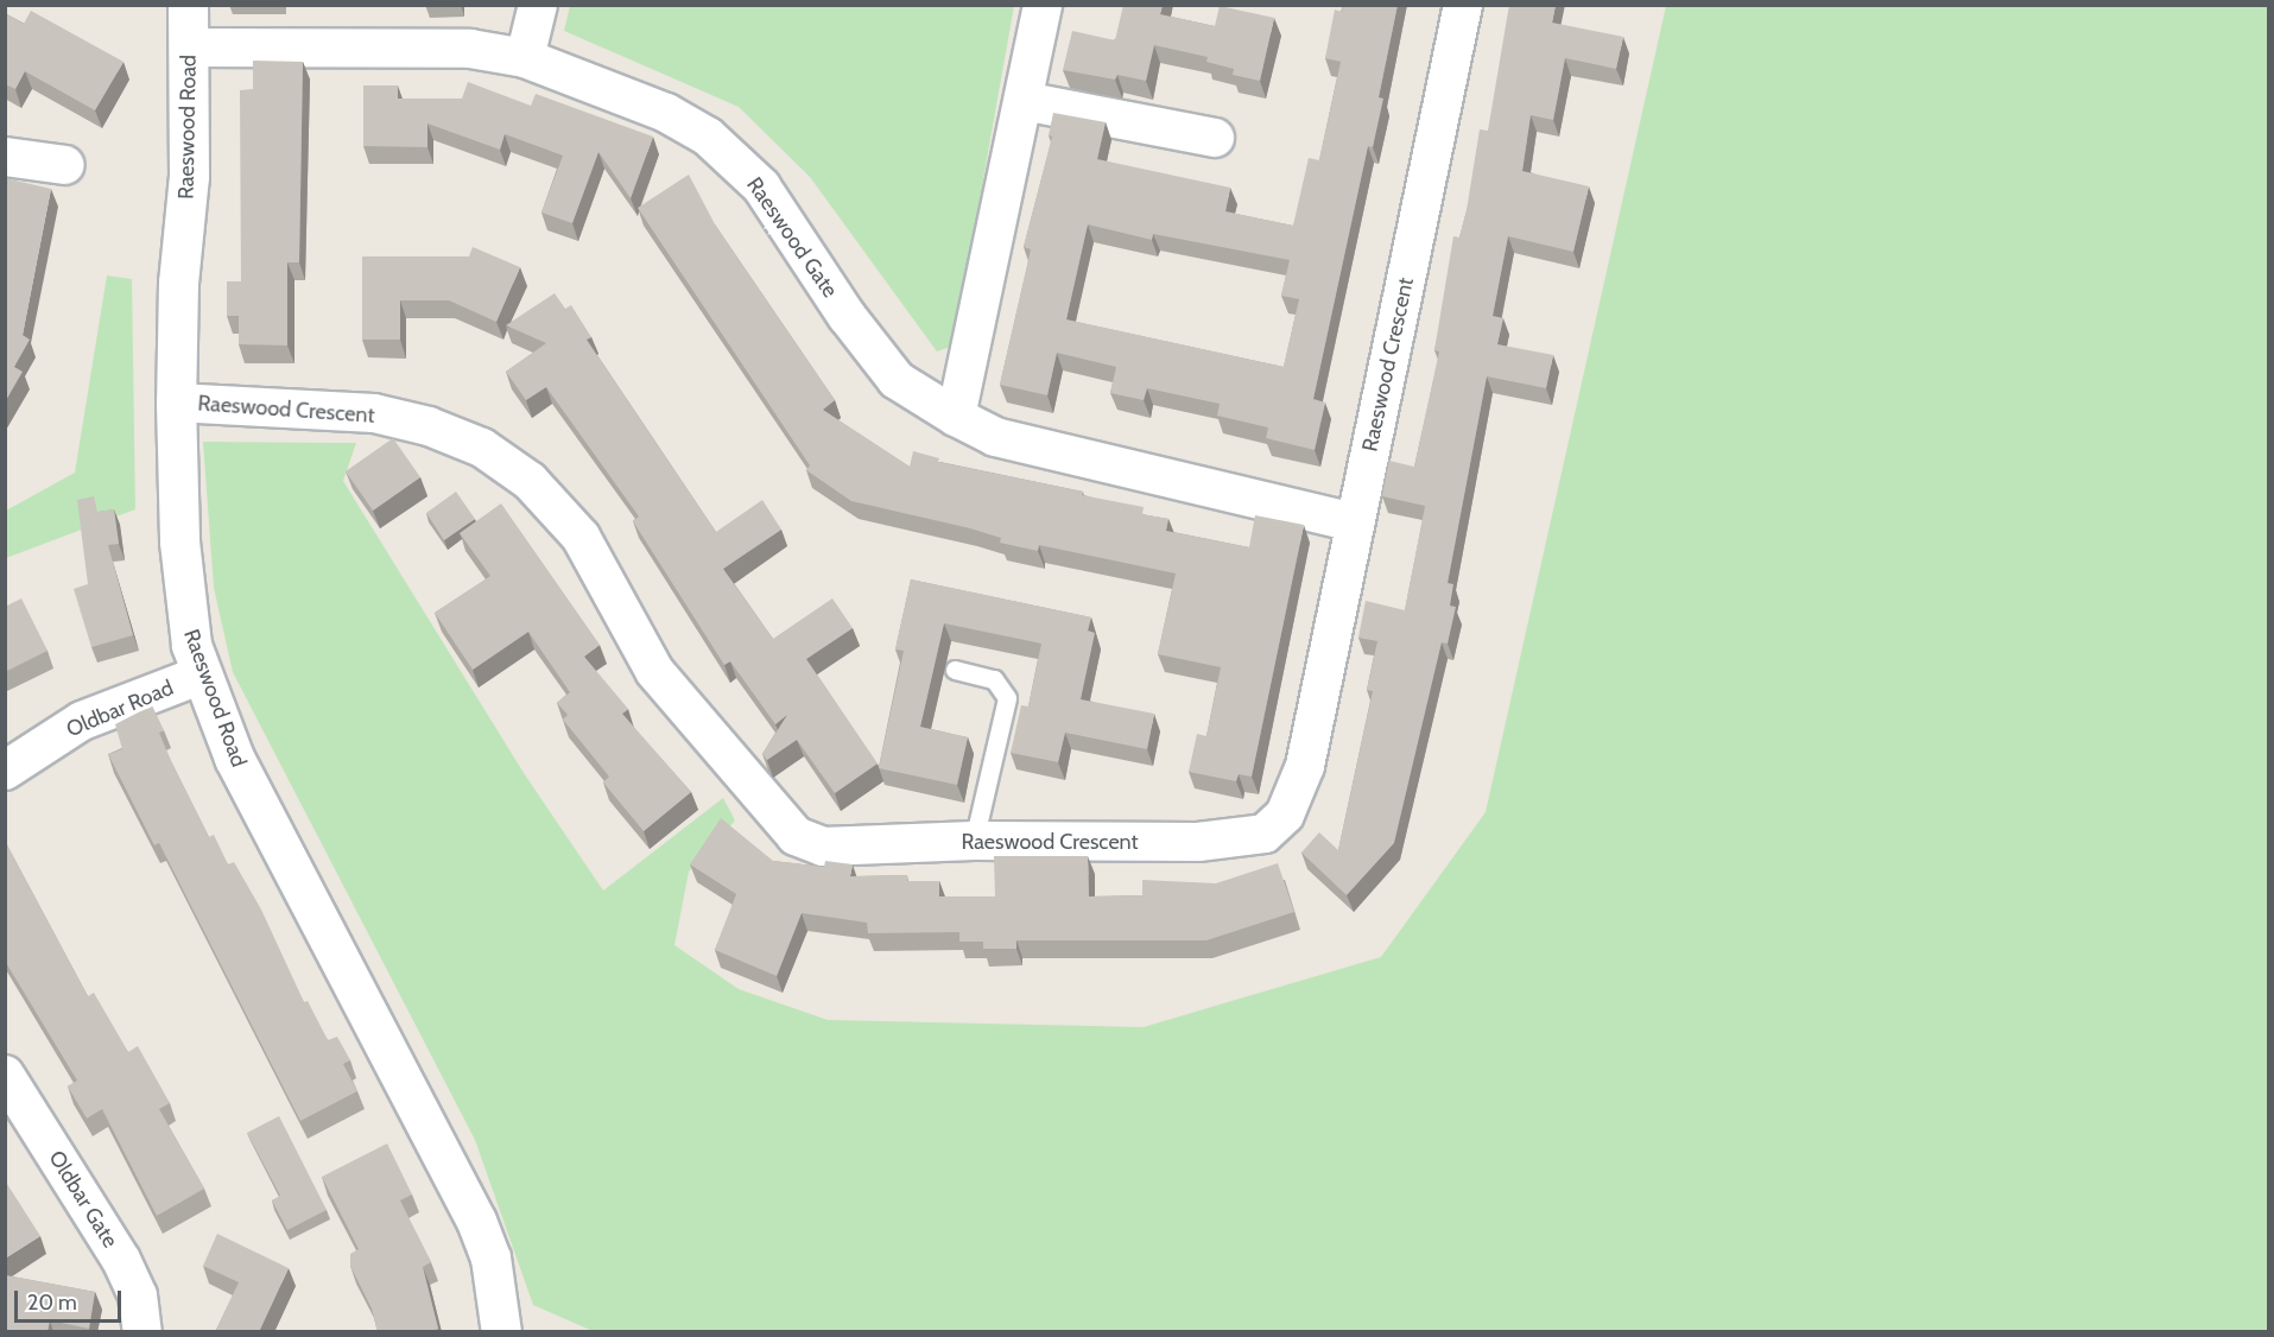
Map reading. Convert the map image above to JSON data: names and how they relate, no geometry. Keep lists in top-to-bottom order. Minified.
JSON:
{"streets":{"street":["Raeswood Road","Raeswood Gate","Raeswood Crescent","Oldbar Road","Oldbar Gate"]},"crossings":[["Raeswood Road","Raeswood Gate"],["Raeswood Road","Raeswood Crescent"],["Raeswood Road","Oldbar Road"],["Raeswood Gate","Raeswood Crescent"]],"scale_bar":"20 m"}
